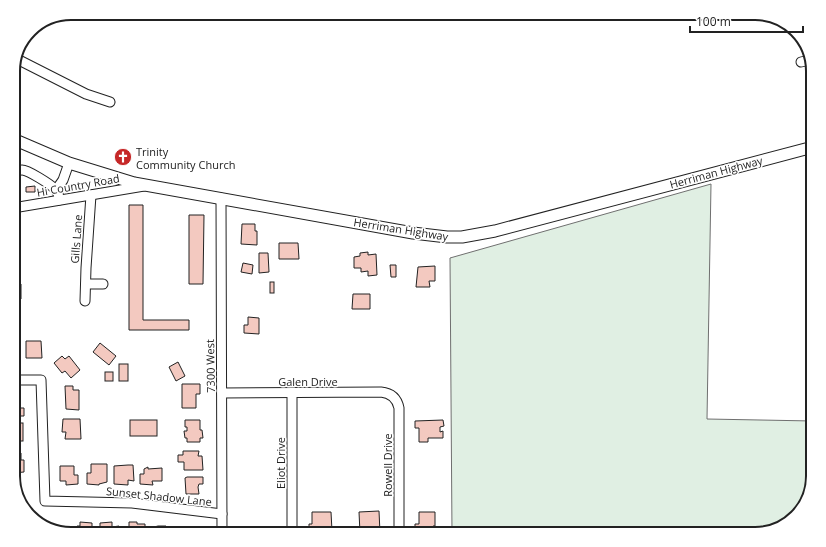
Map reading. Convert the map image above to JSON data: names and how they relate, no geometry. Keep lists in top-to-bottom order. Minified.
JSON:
{"streets":{"main road":["Herriman Highway"],"street":["Hi Country Road","Gills Lane","7300 West","Galen Drive","Eliot Drive","Rowell Drive","Sunset Shadow Lane"]},"crossings":[["Herriman Highway","Hi Country Road"],["Herriman Highway","7300 West"],["Hi Country Road","Gills Lane"],["7300 West","Galen Drive"],["7300 West","Sunset Shadow Lane"],["Galen Drive","Eliot Drive"],["Galen Drive","Rowell Drive"]],"places":{"church":["Trinity Community Church"]},"scale_bar":"100 m"}
